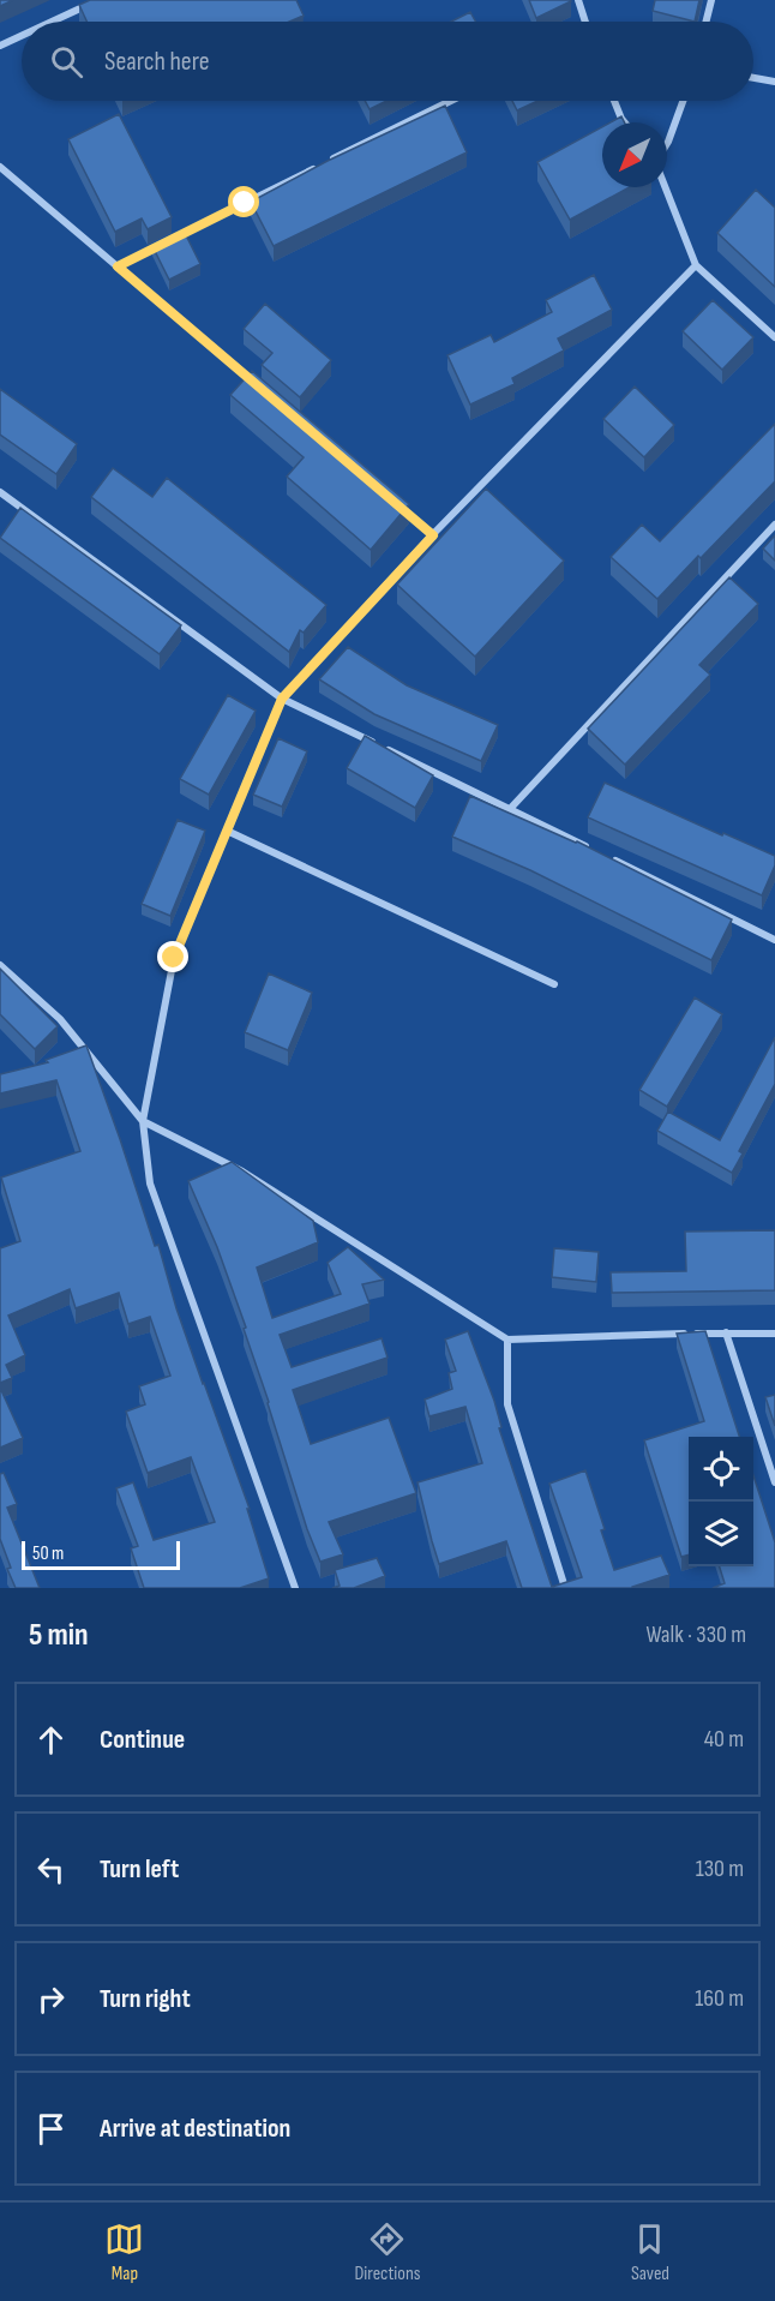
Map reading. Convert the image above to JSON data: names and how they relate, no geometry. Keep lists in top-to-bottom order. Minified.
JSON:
{"scale_bar":"50 m","north":"bottom left","page":{"search":"Search here","scale":"50 m","heading":["5 min","Walk · 330 m"],"list":[["Continue","40 m"],["Turn left","130 m"],["Turn right","160 m"],"Arrive at destination"],"nav":["Map","Directions","Saved"]}}
